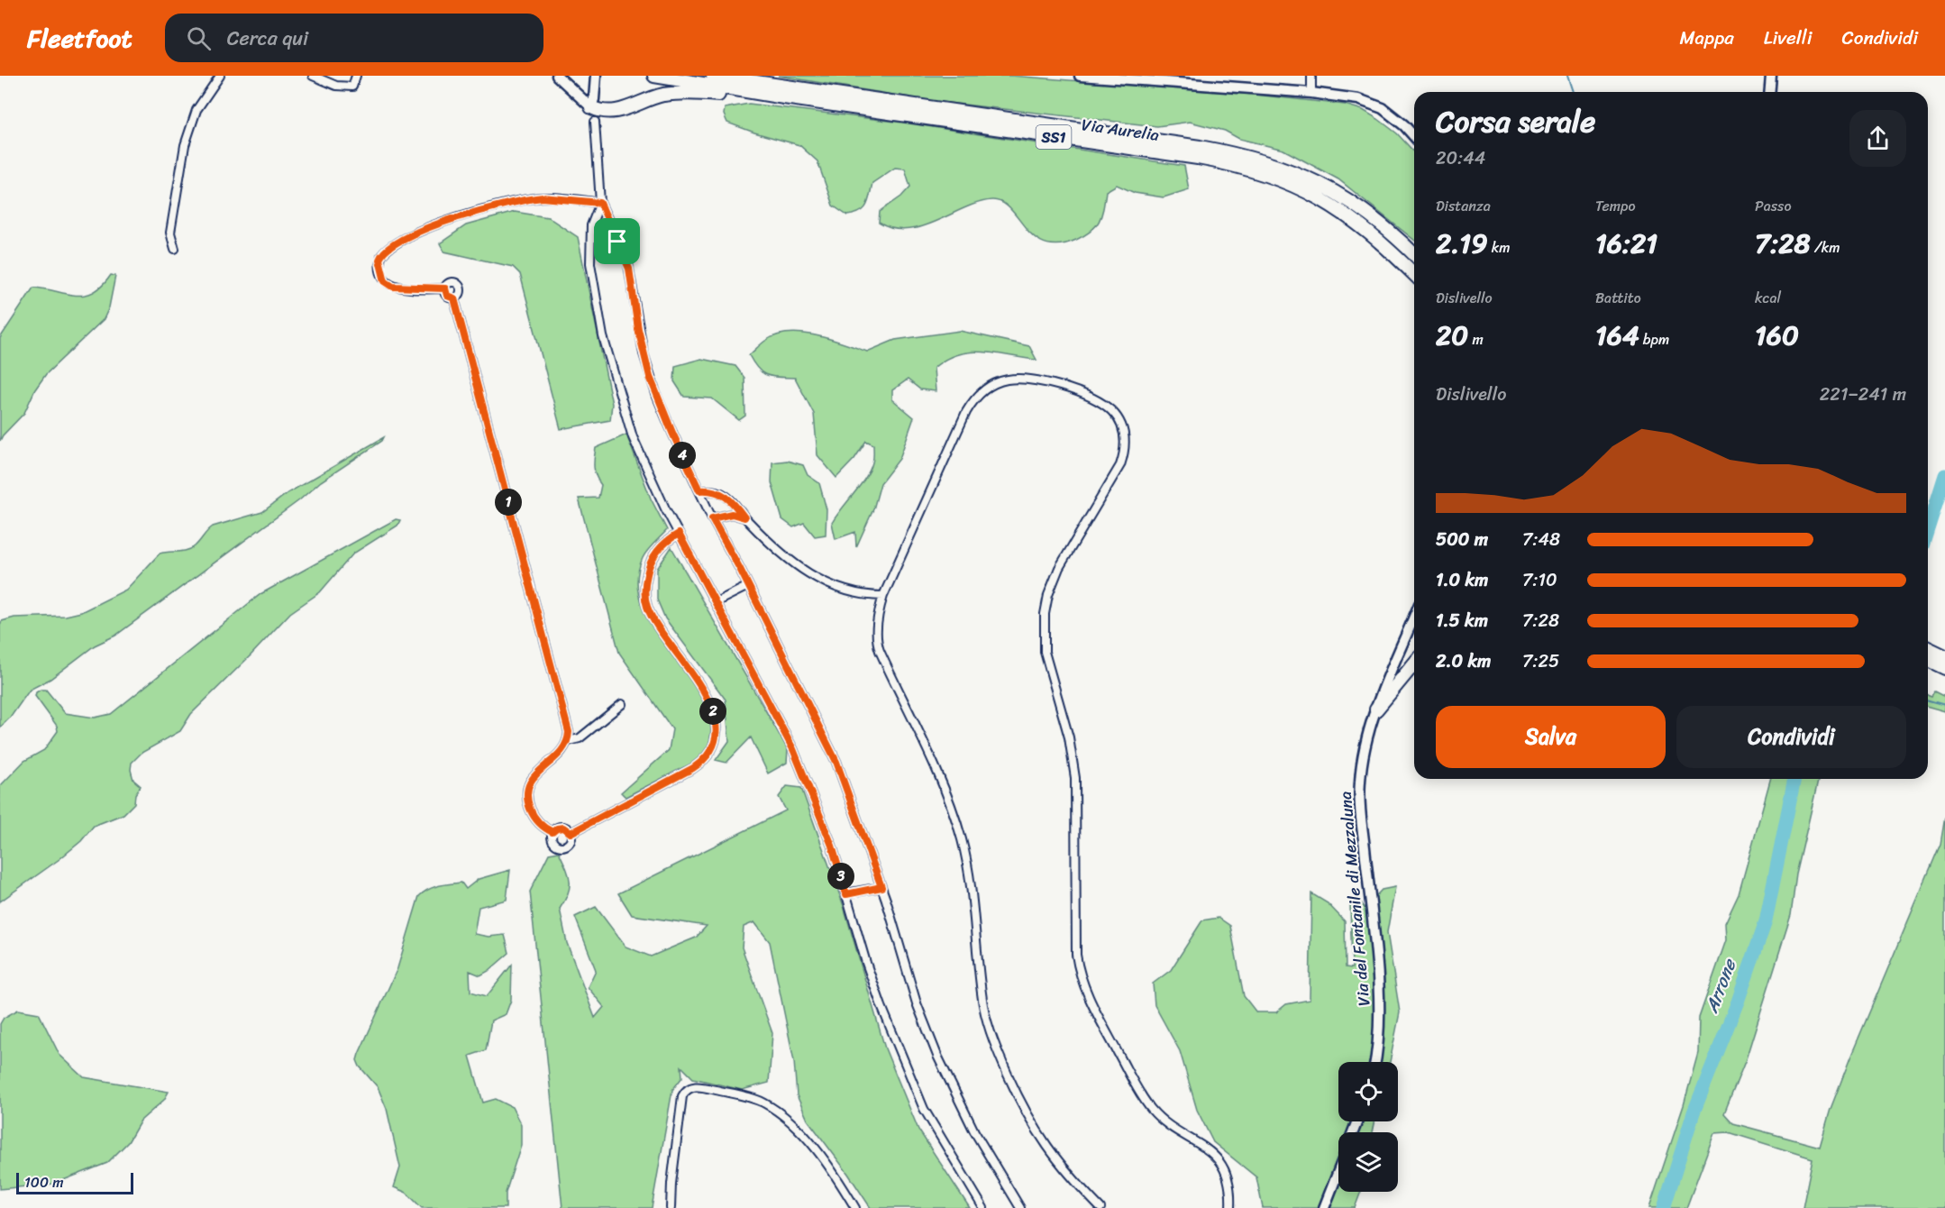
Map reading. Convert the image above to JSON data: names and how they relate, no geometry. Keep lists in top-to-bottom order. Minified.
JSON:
{"streets":{"highway":["Via Aurelia","SS1"],"street":["Via del Fontanile di Mezzaluna"]},"water":["Arrone"],"scale_bar":"100 m","page":{"header":"Fleetfoot","search":"Cerca qui","nav":["Mappa","Livelli","Condividi"],"heading":["Corsa serale","20:44"],"stats":[["Distanza","2.19 km"],["Tempo","16:21"],["Passo","7:28 /km"],["Dislivello","20 m"],["Battito","164 bpm"],["kcal","160"]],"chart":["Dislivello","221–241 m"],"pins":["4","1","2","3"],"list":[{"name":"500 m","note":"7:48"},{"name":"1.0 km","note":"7:10"},{"name":"1.5 km","note":"7:28"},{"name":"2.0 km","note":"7:25"}],"buttons":["Salva","Condividi"],"scale":"100 m"}}
